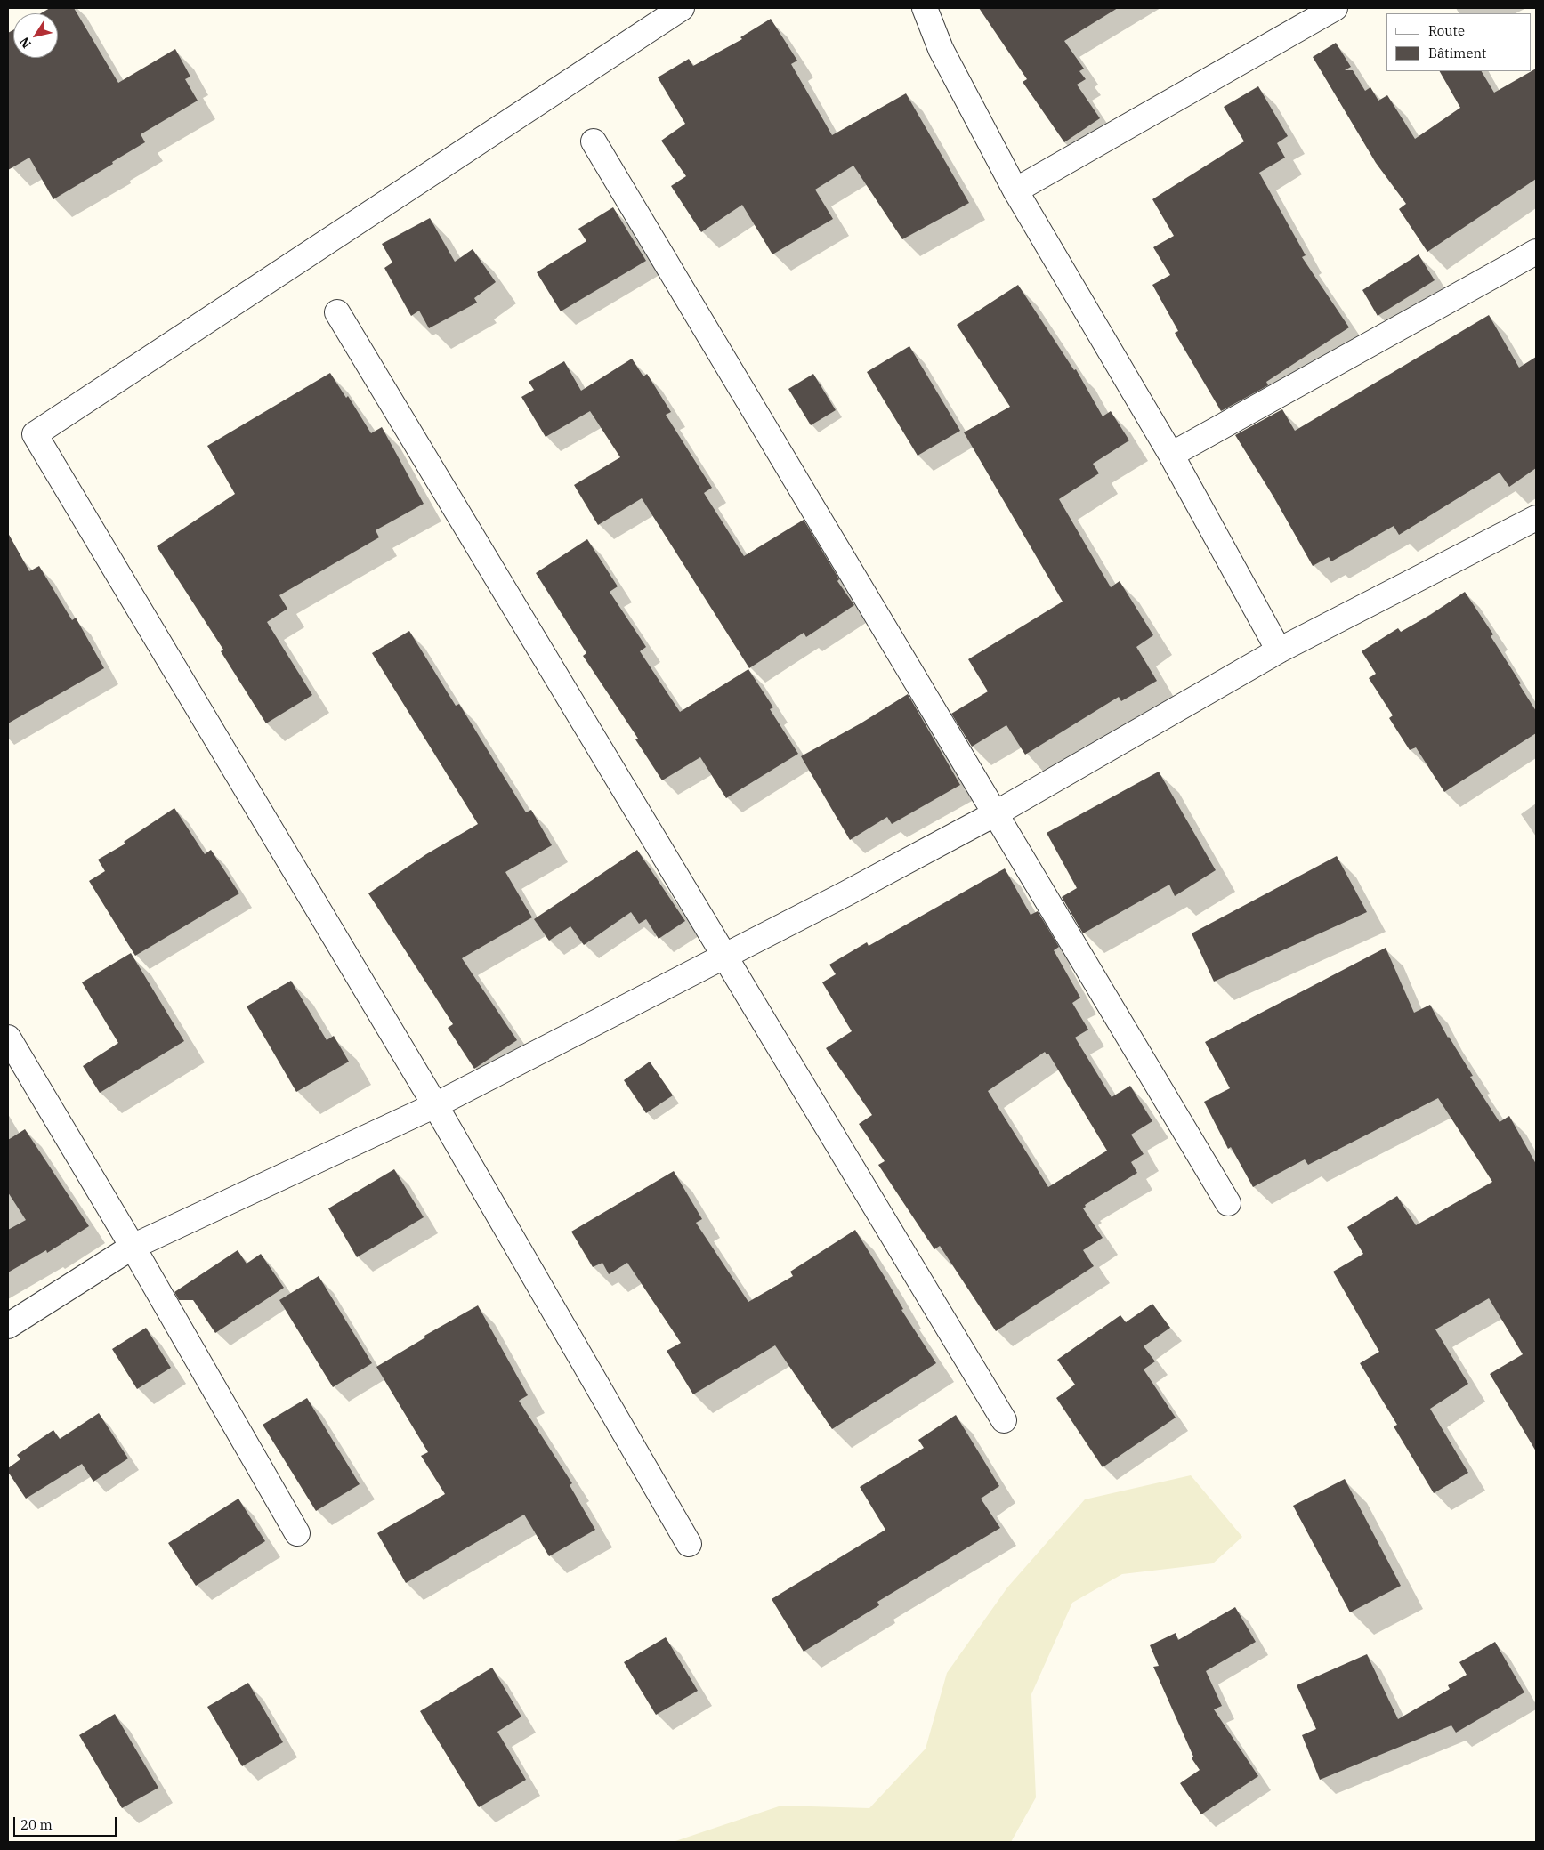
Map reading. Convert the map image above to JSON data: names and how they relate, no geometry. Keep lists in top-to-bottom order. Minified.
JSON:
{"legend":["Route","Bâtiment"],"scale_bar":"20 m","north":"bottom left"}
